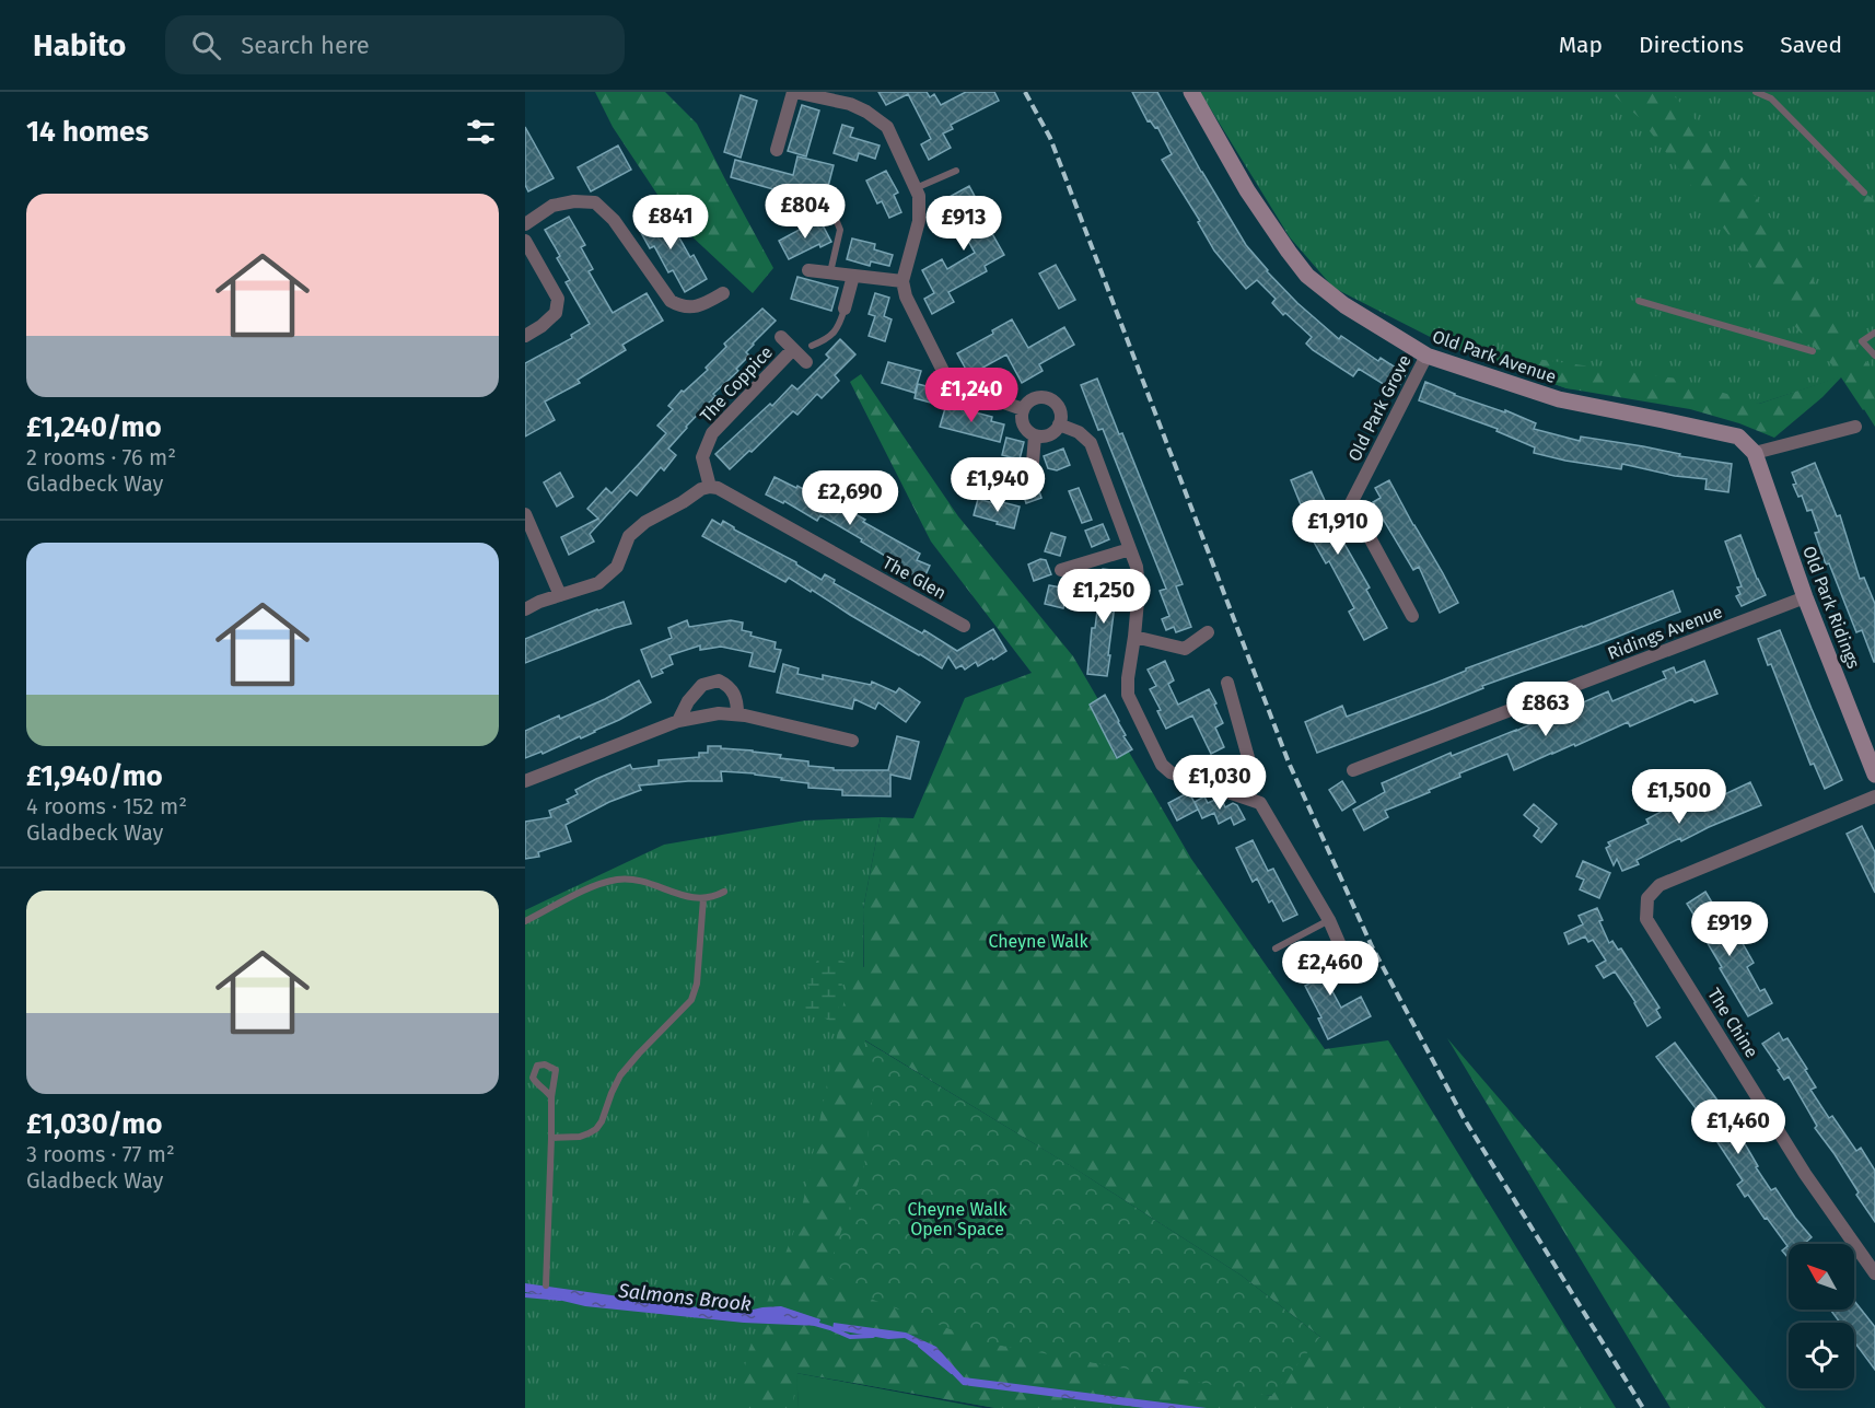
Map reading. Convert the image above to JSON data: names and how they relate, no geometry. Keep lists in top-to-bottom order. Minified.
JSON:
{"streets":{"street":["Old Park Avenue","The Coppice","Old Park Grove","The Glen","Old Park Ridings","Ridings Avenue","The Chine"]},"crossings":[["Old Park Avenue","Old Park Grove"],["Old Park Avenue","Old Park Ridings"],["The Coppice","The Glen"],["Old Park Ridings","Ridings Avenue"]],"water":["Salmons Brook"],"parks":["Cheyne Walk","Cheyne Walk Open Space"],"north":"top left","page":{"header":"Habito","search":"Search here","nav":["Map","Directions","Saved"],"heading":"14 homes","list":[{"name":"£1,240/mo","note":"2 rooms · 76 m² · Gladbeck Way"},{"name":"£1,940/mo","note":"4 rooms · 152 m² · Gladbeck Way"},{"name":"£1,030/mo","note":"3 rooms · 77 m² · Gladbeck Way"}],"price":["£804","£841","£913","£1,240","£1,940","£2,690","£1,910","£1,250","£863","£1,030","£1,500","£919","£2,460","£1,460"]}}
